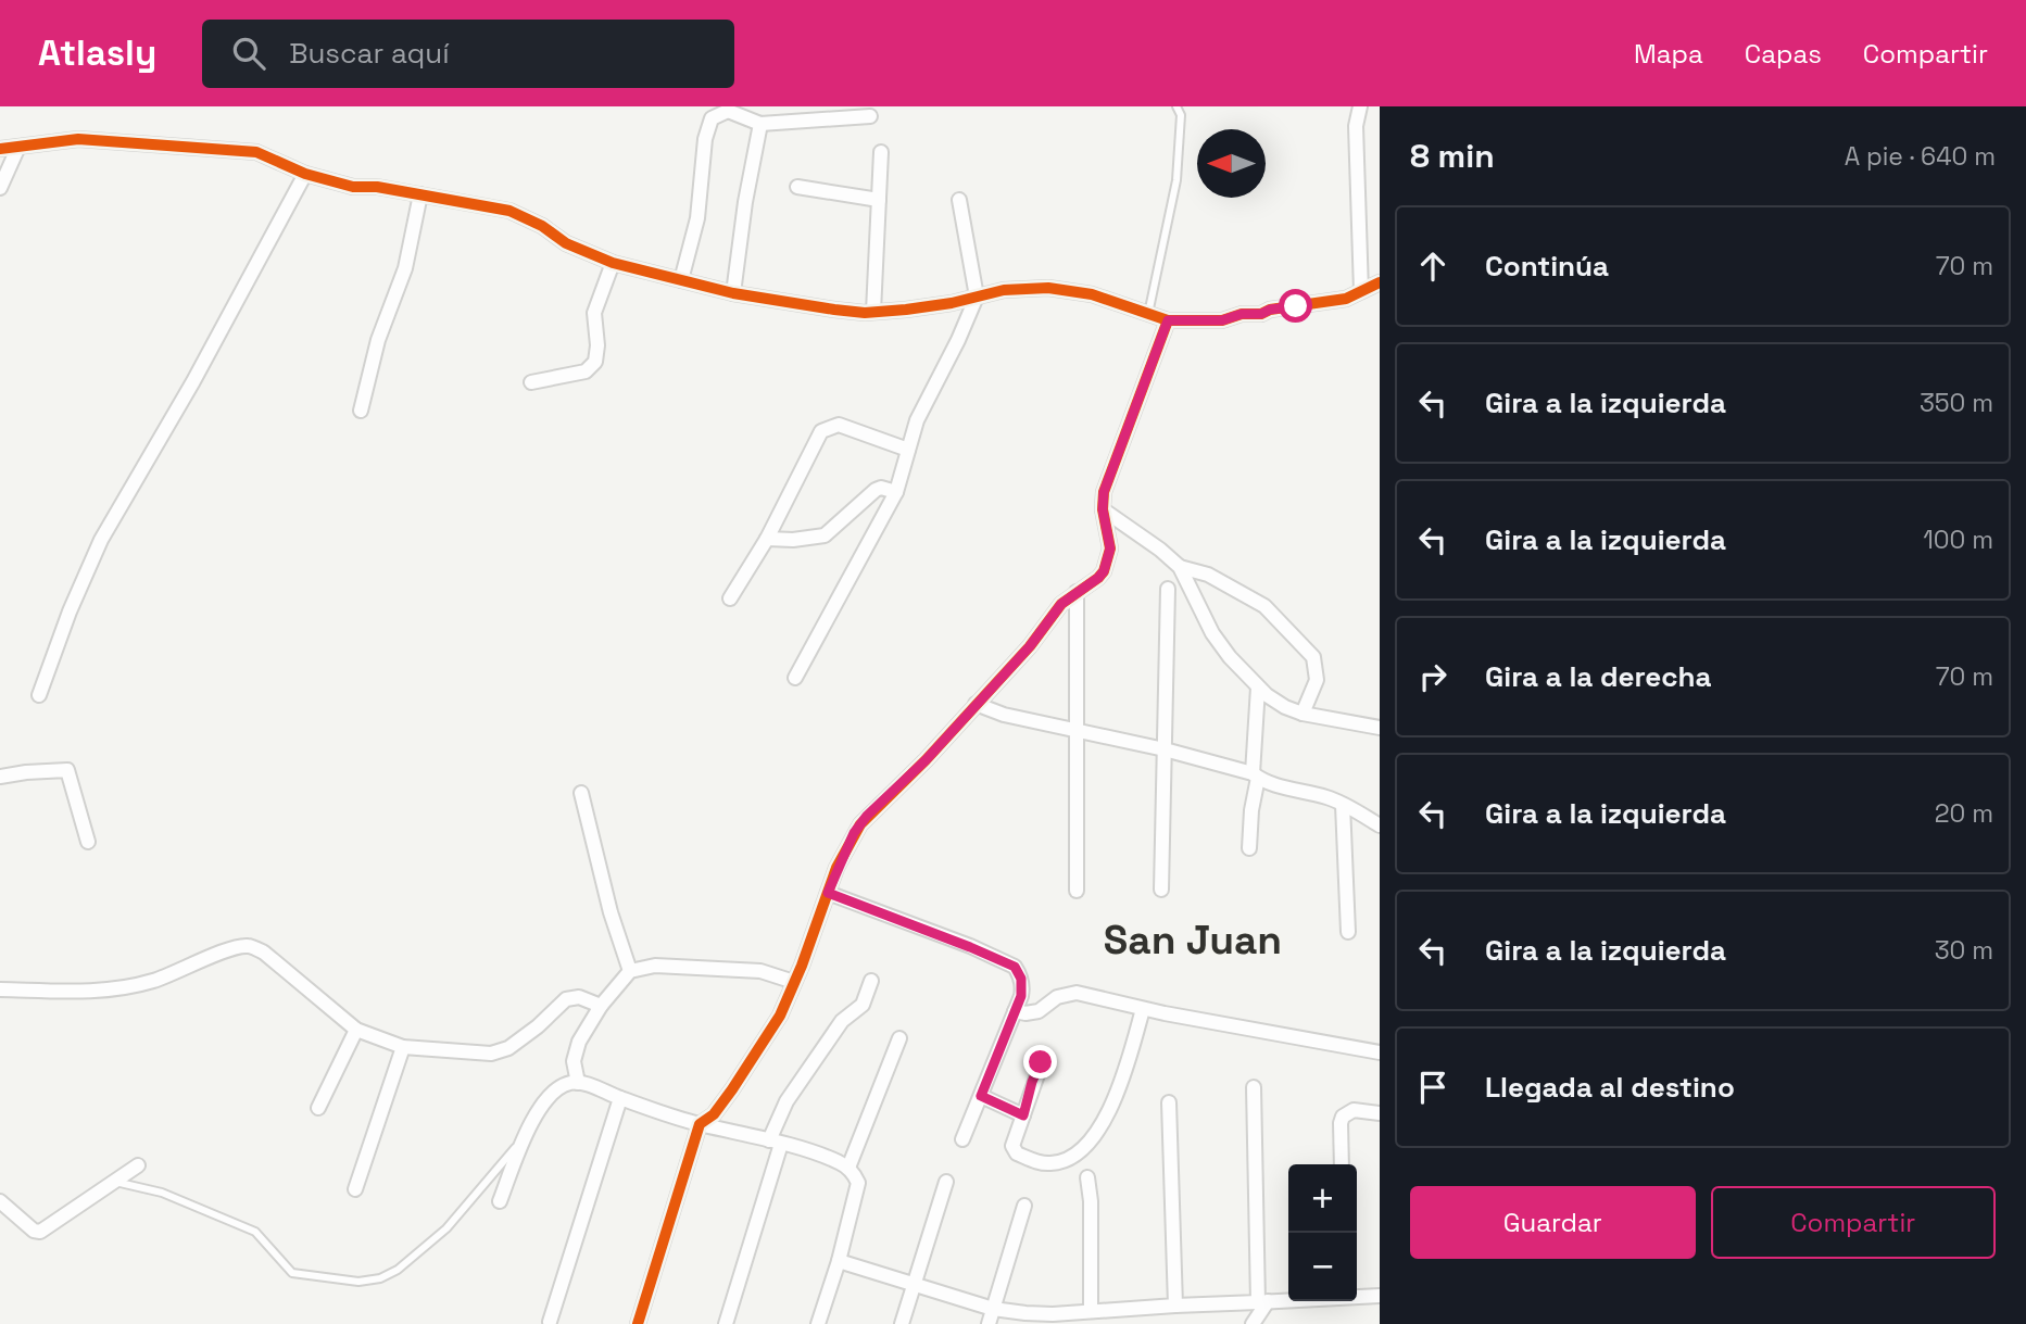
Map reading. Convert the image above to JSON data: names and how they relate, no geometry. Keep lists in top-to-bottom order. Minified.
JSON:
{"districts":["San Juan"],"north":"left","page":{"header":"Atlasly","search":"Buscar aquí","nav":["Mapa","Capas","Compartir"],"heading":["8 min","A pie · 640 m"],"list":[["Continúa","70 m"],["Gira a la izquierda","350 m"],["Gira a la izquierda","100 m"],["Gira a la derecha","70 m"],["Gira a la izquierda","20 m"],["Gira a la izquierda","30 m"],"Llegada al destino"],"buttons":["Guardar","Compartir"],"map_buttons":["+","−"]}}
